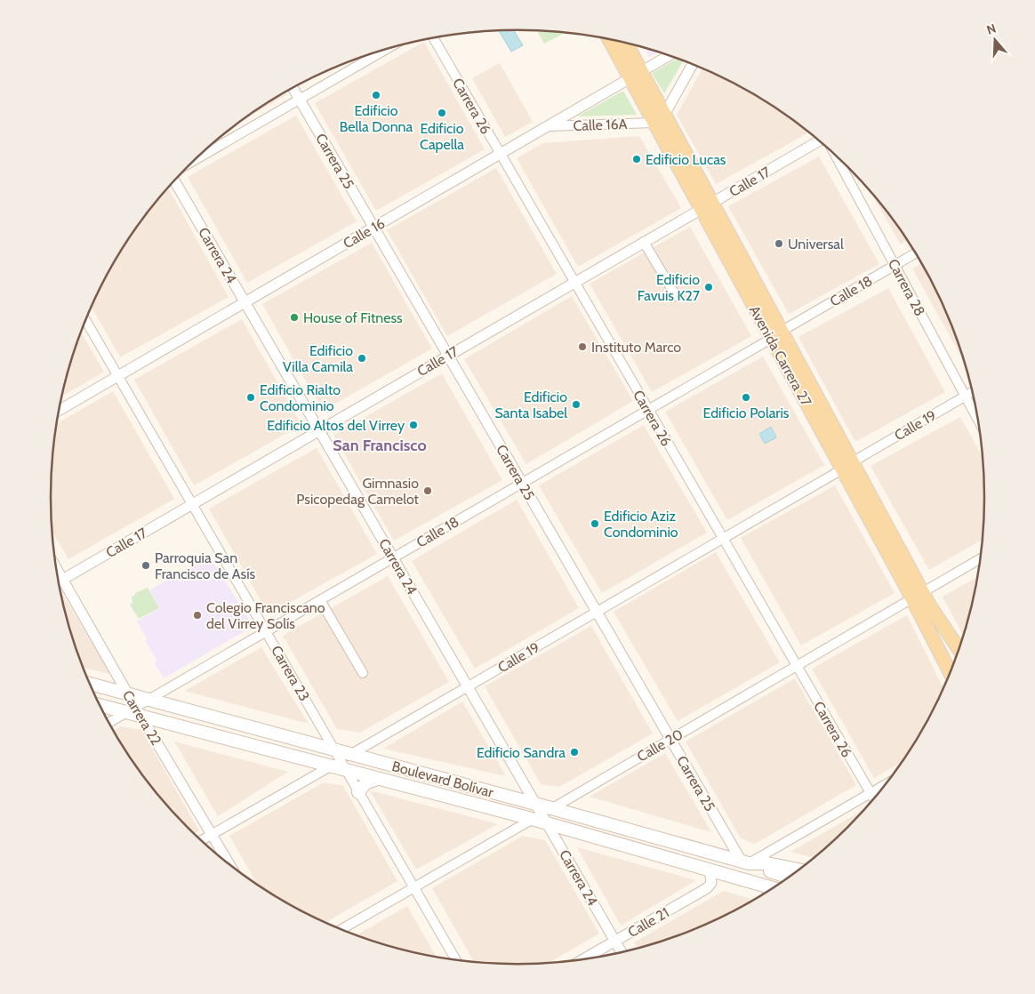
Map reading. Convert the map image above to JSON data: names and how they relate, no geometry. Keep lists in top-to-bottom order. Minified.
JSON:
{"streets":{"main road":["Avenida Carrera 27","Boulevard Bolívar"],"street":["Carrera 26","Calle 16A","Carrera 25","Calle 17","Calle 16","Carrera 24","Carrera 28","Calle 18","Calle 19","Carrera 23","Carrera 22","Calle 20","Calle 21"]},"crossings":[["Carrera 26","Calle 17"],["Carrera 26","Calle 16"],["Carrera 26","Calle 18"],["Carrera 26","Calle 19"],["Carrera 26","Calle 20"],["Calle 16A","Calle 16"],["Calle 16A","Avenida Carrera 27"],["Carrera 25","Calle 17"],["Carrera 25","Calle 16"],["Carrera 25","Calle 18"],["Carrera 25","Calle 19"],["Carrera 25","Calle 20"],["Carrera 25","Boulevard Bolívar"],["Calle 17","Carrera 24"],["Calle 17","Avenida Carrera 27"],["Calle 17","Carrera 23"],["Calle 17","Carrera 22"],["Calle 16","Carrera 24"],["Calle 16","Avenida Carrera 27"],["Calle 16","Carrera 23"],["Carrera 24","Calle 18"],["Carrera 24","Calle 19"],["Carrera 24","Calle 20"],["Carrera 24","Boulevard Bolívar"],["Carrera 24","Calle 21"],["Carrera 28","Calle 18"],["Carrera 28","Calle 19"],["Calle 18","Avenida Carrera 27"],["Calle 18","Carrera 23"],["Calle 18","Carrera 22"],["Calle 18","Boulevard Bolívar"],["Avenida Carrera 27","Calle 19"],["Avenida Carrera 27","Calle 20"],["Calle 19","Carrera 23"],["Calle 19","Carrera 22"],["Calle 19","Boulevard Bolívar"],["Carrera 23","Calle 20"],["Carrera 23","Boulevard Bolívar"],["Carrera 22","Boulevard Bolívar"],["Calle 20","Boulevard Bolívar"],["Boulevard Bolívar","Calle 21"]],"districts":["San Francisco"],"places":["Edificio Bella Donna","Edificio Capella","Edificio Lucas","Universal","Edificio Favuis K27","House of Fitness","Instituto Marco","Edificio Villa Camila","Edificio Rialto Condominio","Edificio Polaris","Edificio Santa Isabel","Edificio Altos del Virrey","Gimnasio Psicopedag Camelot","Edificio Aziz Condominio","Parroquia San Francisco de Asís","Colegio Franciscano del Virrey Solís","Edificio Sandra"],"north":"top"}
